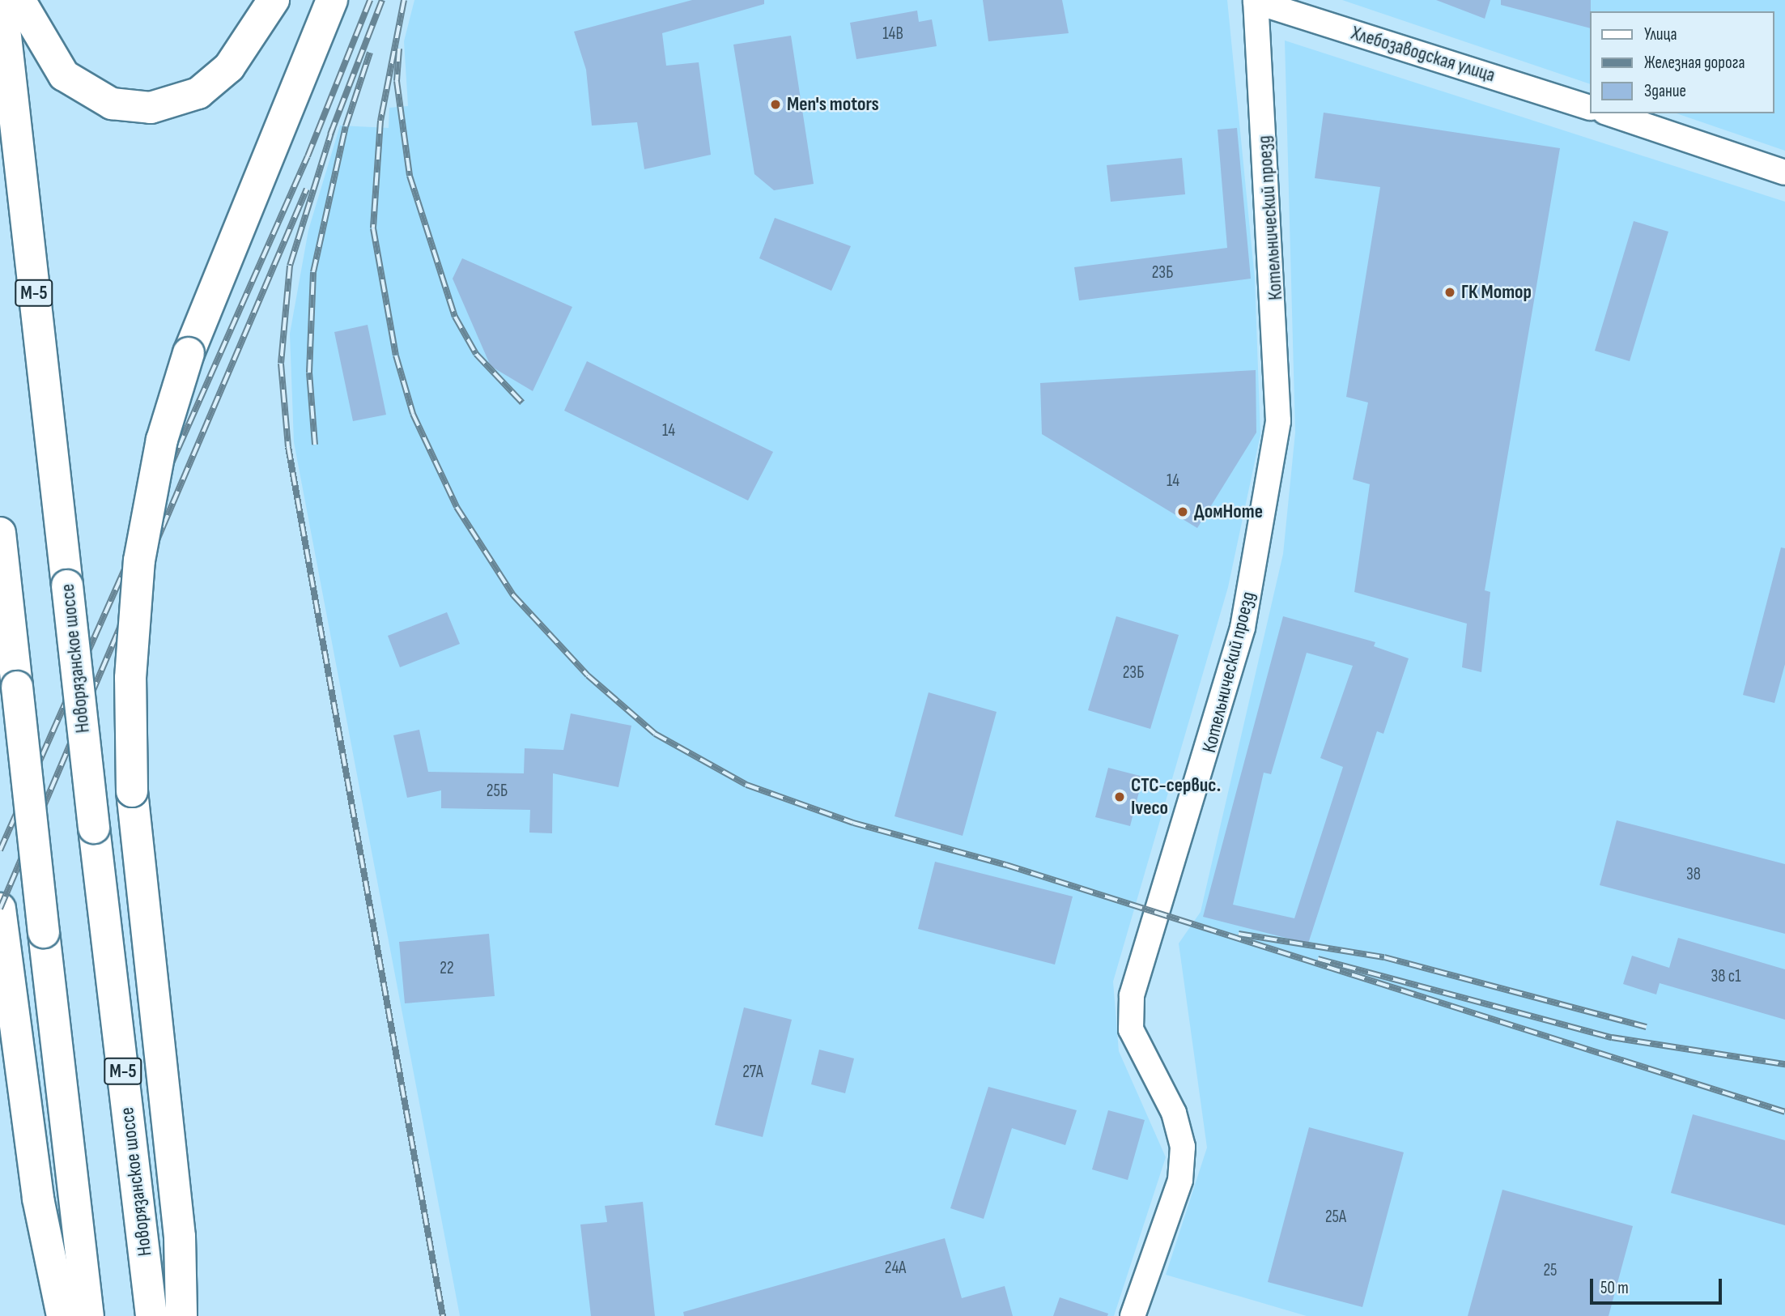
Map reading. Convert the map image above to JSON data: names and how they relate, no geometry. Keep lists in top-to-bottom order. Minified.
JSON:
{"streets":{"main road":["М-5","Новорязанское шоссе"],"street":["Хлебозаводская улица","Котельнический проезд"]},"crossings":[["Хлебозаводская улица","Котельнический проезд"]],"places":["Men's motors","ГК Мотор","ДомHome","СТС-сервис. Iveco"],"house_numbers":["14В","23Б","14","14","23Б","25Б","38","22","38 с1","27А","25А","24А","25"],"legend":["Улица","Железная дорога","Здание"],"scale_bar":"50 m"}
